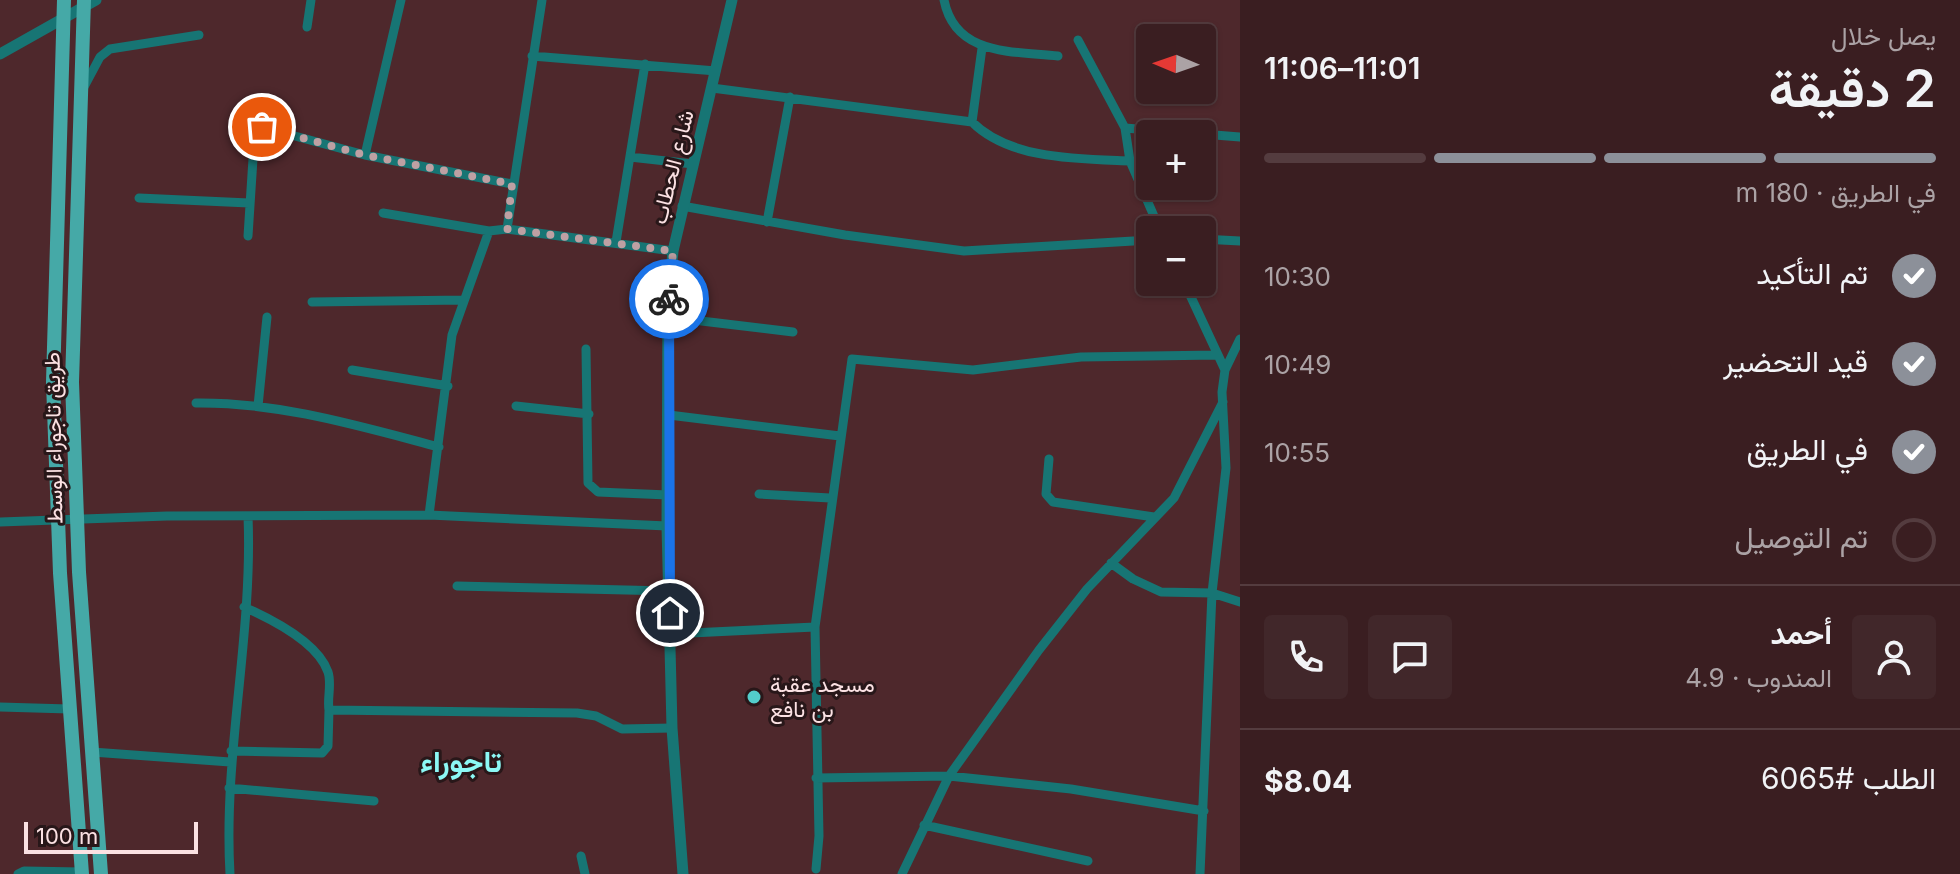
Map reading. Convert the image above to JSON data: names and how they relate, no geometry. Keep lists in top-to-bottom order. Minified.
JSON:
{"streets":{"main road":["طريق تاجوراء الوسط"],"street":["شارع الحطاب"]},"districts":["تاجوراء"],"places":["مسجد عقبة بن نافع"],"scale_bar":"100 m","north":"left","page":{"heading":["2 دقيقة","يصل خلال","11:01–11:06"],"panel":["أحمد","المندوب · 4.9","الطلب #6065","$8.04"],"map_buttons":["+","−"],"bar":"في الطريق · 180 m","list":[["تم التأكيد","10:30"],["قيد التحضير","10:49"],["في الطريق","10:55"],"تم التوصيل"],"scale":"100 m"}}
